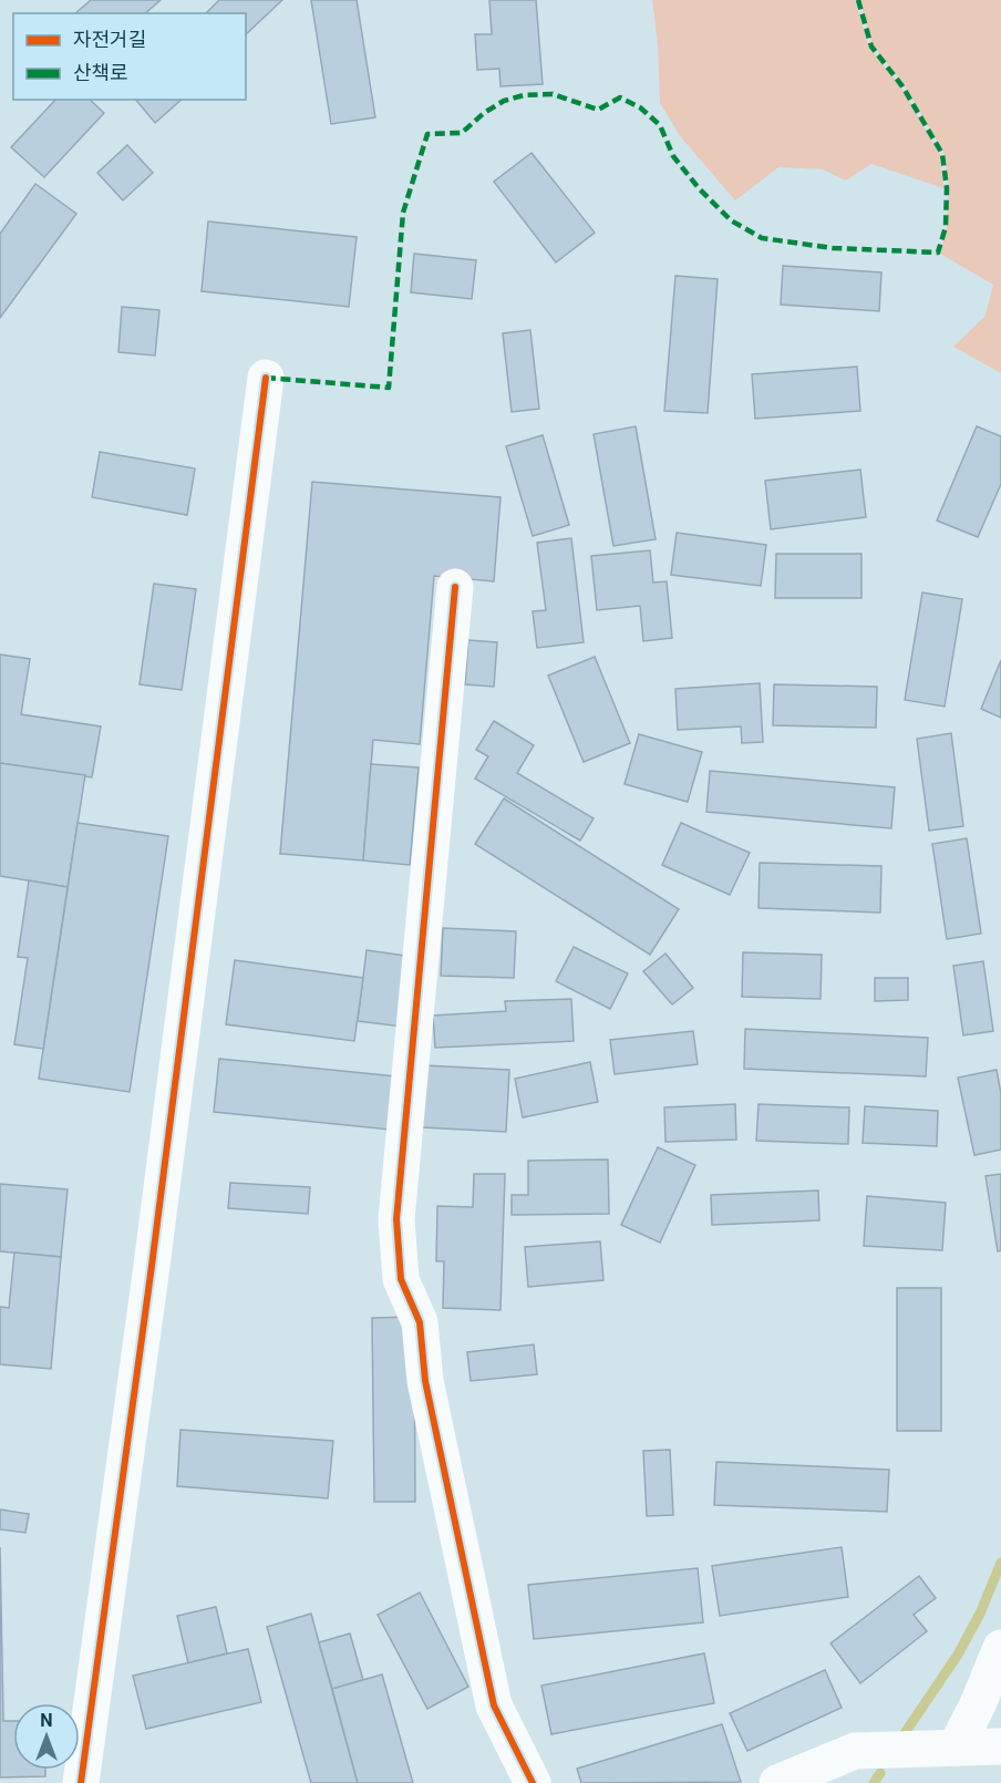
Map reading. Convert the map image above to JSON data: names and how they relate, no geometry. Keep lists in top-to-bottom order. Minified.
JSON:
{"legend":["자전거길","산책로"],"north":"top"}
